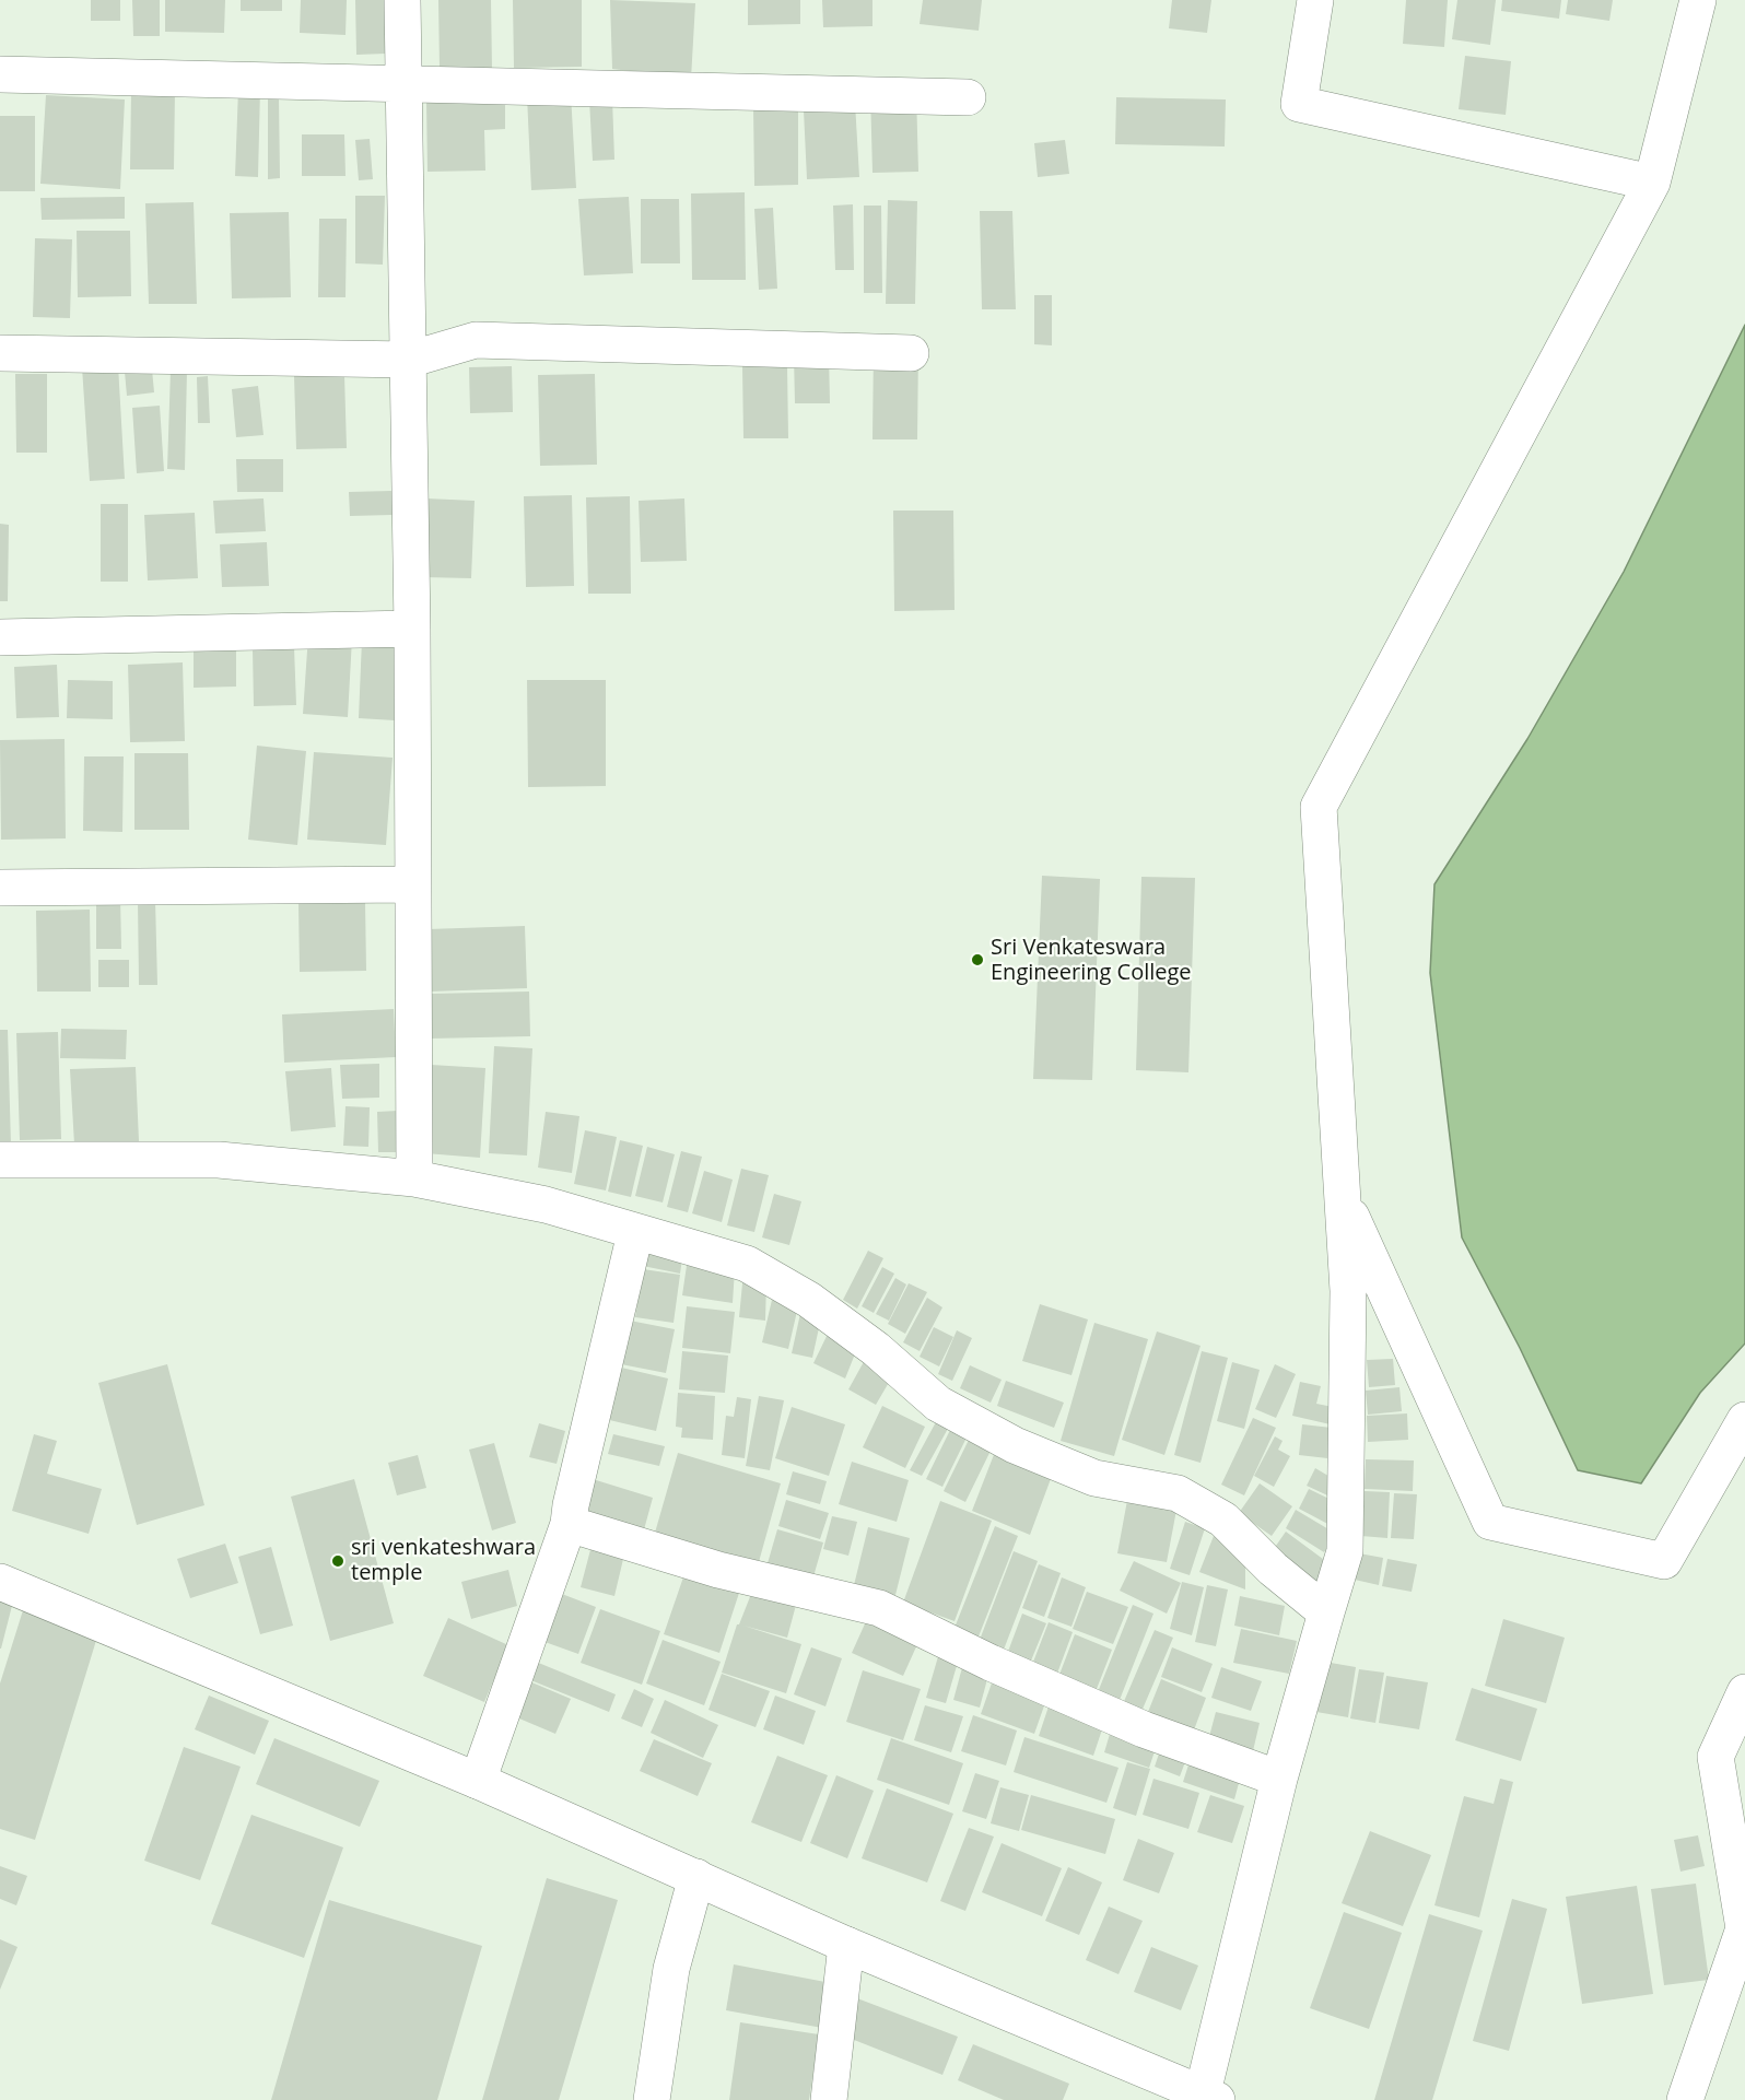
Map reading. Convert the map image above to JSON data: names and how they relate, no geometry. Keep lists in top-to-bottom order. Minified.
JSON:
{"places":["Sri Venkateswara Engineering College","sri venkateshwara temple"]}
